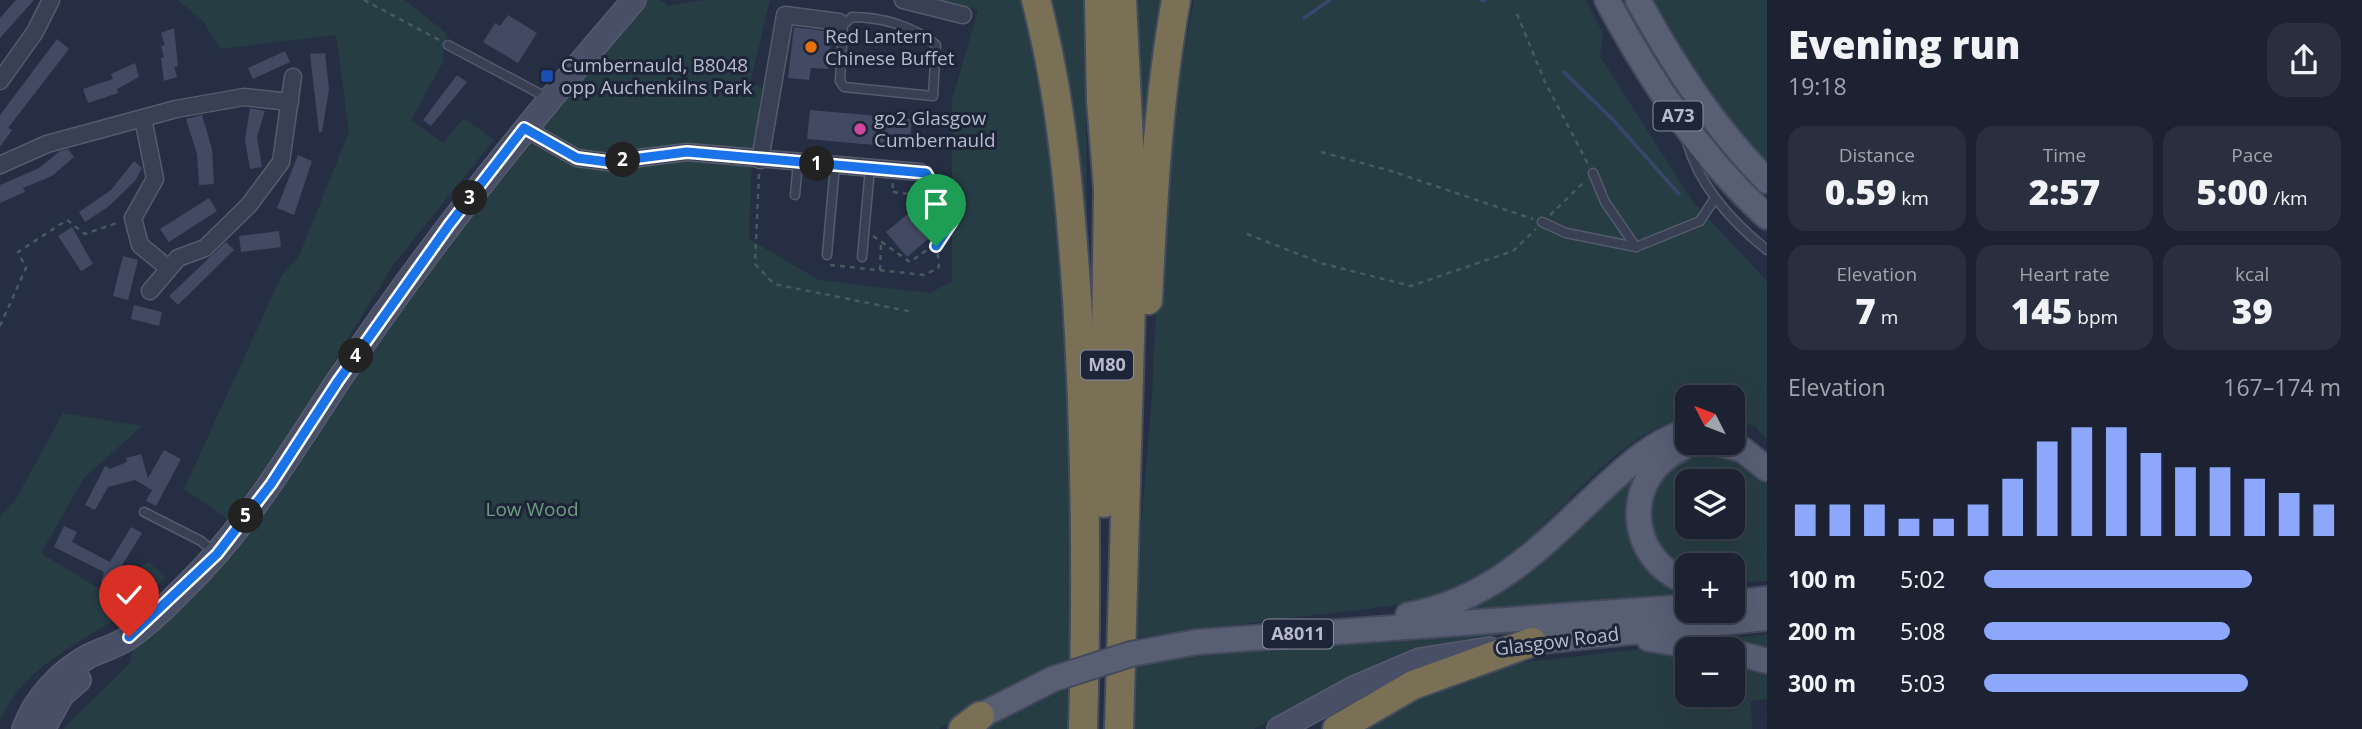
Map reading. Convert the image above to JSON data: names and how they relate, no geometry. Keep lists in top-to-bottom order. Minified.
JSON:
{"streets":{"highway":["M80"],"main road":["A73","A8011","Glasgow Road"]},"parks":["Low Wood"],"places":{"other":["Red Lantern Chinese Buffet","go2 Glasgow Cumbernauld"],"transit":["Cumbernauld, B8048 opp Auchenkilns Park"]},"north":"top left","page":{"heading":["Evening run","19:18"],"stats":[["Distance","0.59 km"],["Time","2:57"],["Pace","5:00 /km"],["Elevation","7 m"],["Heart rate","145 bpm"],["kcal","39"]],"pins":["2","1","3","4","5"],"chart":["Elevation","167–174 m"],"map_buttons":["+","−"],"list":[{"name":"100 m","note":"5:02"},{"name":"200 m","note":"5:08"},{"name":"300 m","note":"5:03"}]}}
